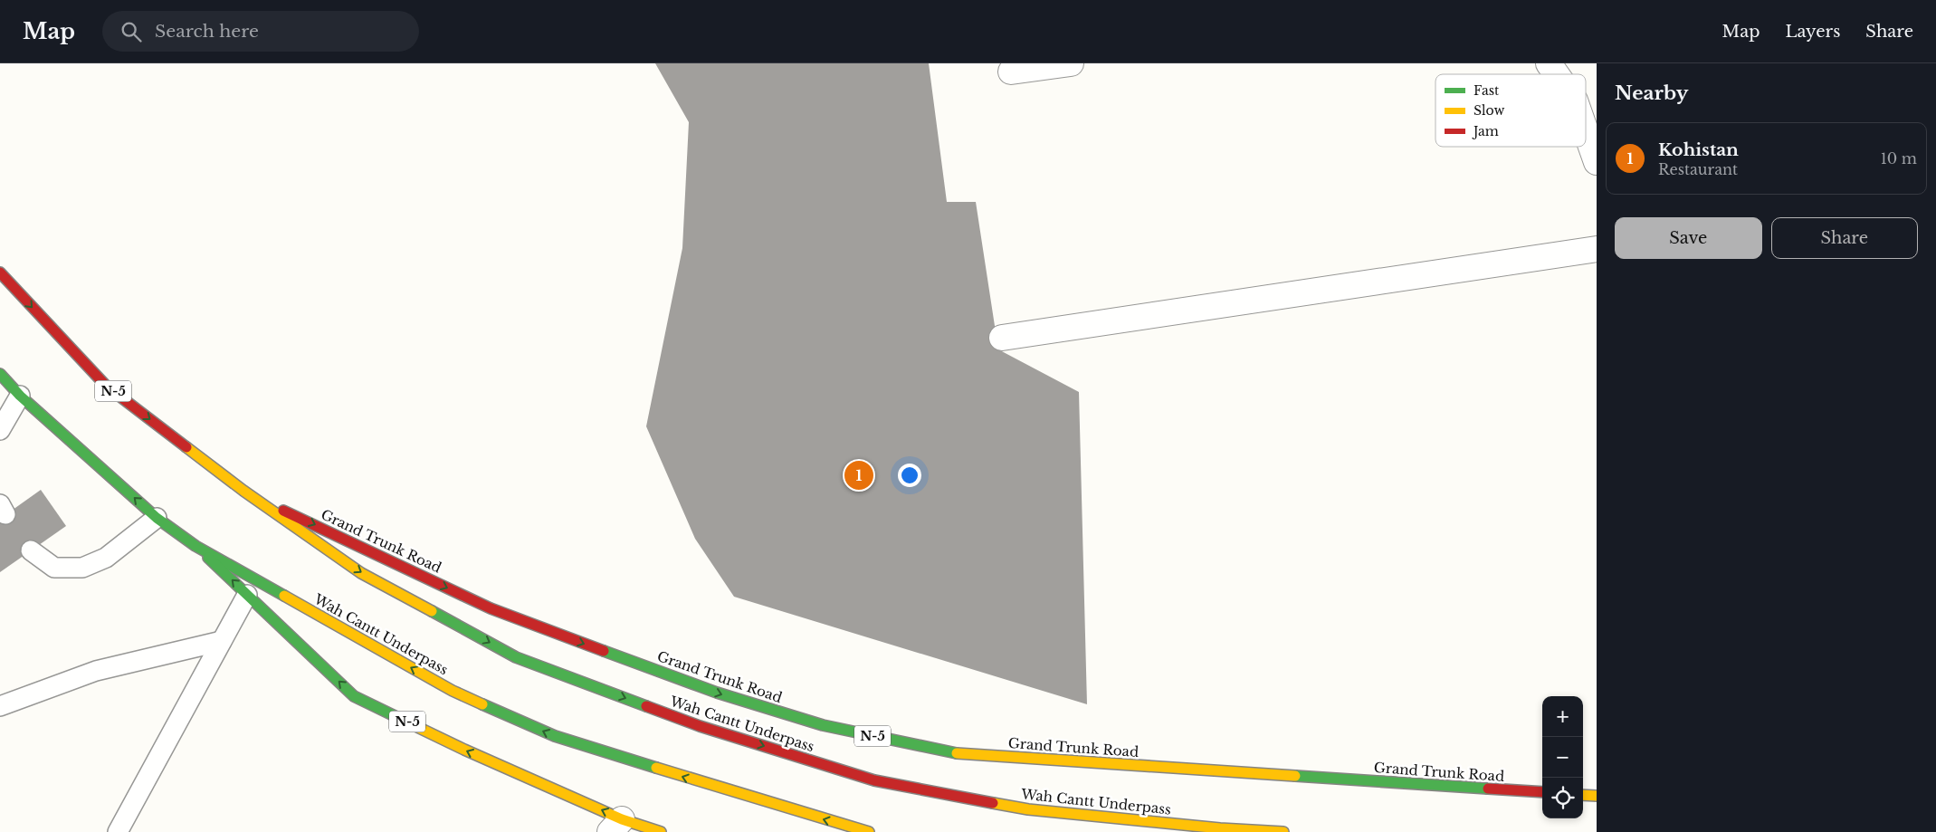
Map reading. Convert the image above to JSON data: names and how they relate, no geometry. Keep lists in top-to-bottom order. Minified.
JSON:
{"streets":{"main road":["N-5","Grand Trunk Road","Wah Cantt Underpass"]},"crossings":[["N-5","Wah Cantt Underpass"],["Grand Trunk Road","Wah Cantt Underpass"]],"one_way":["Grand Trunk Road"],"legend":["Fast","Slow","Jam"],"page":{"header":"Map","search":"Search here","nav":["Map","Layers","Share"],"heading":"Nearby","list":[{"mark":"1","name":"Kohistan","note":"Restaurant","value":"10 m"}],"buttons":["Save","Share"],"pins":"1","map_buttons":["+","−"]}}
